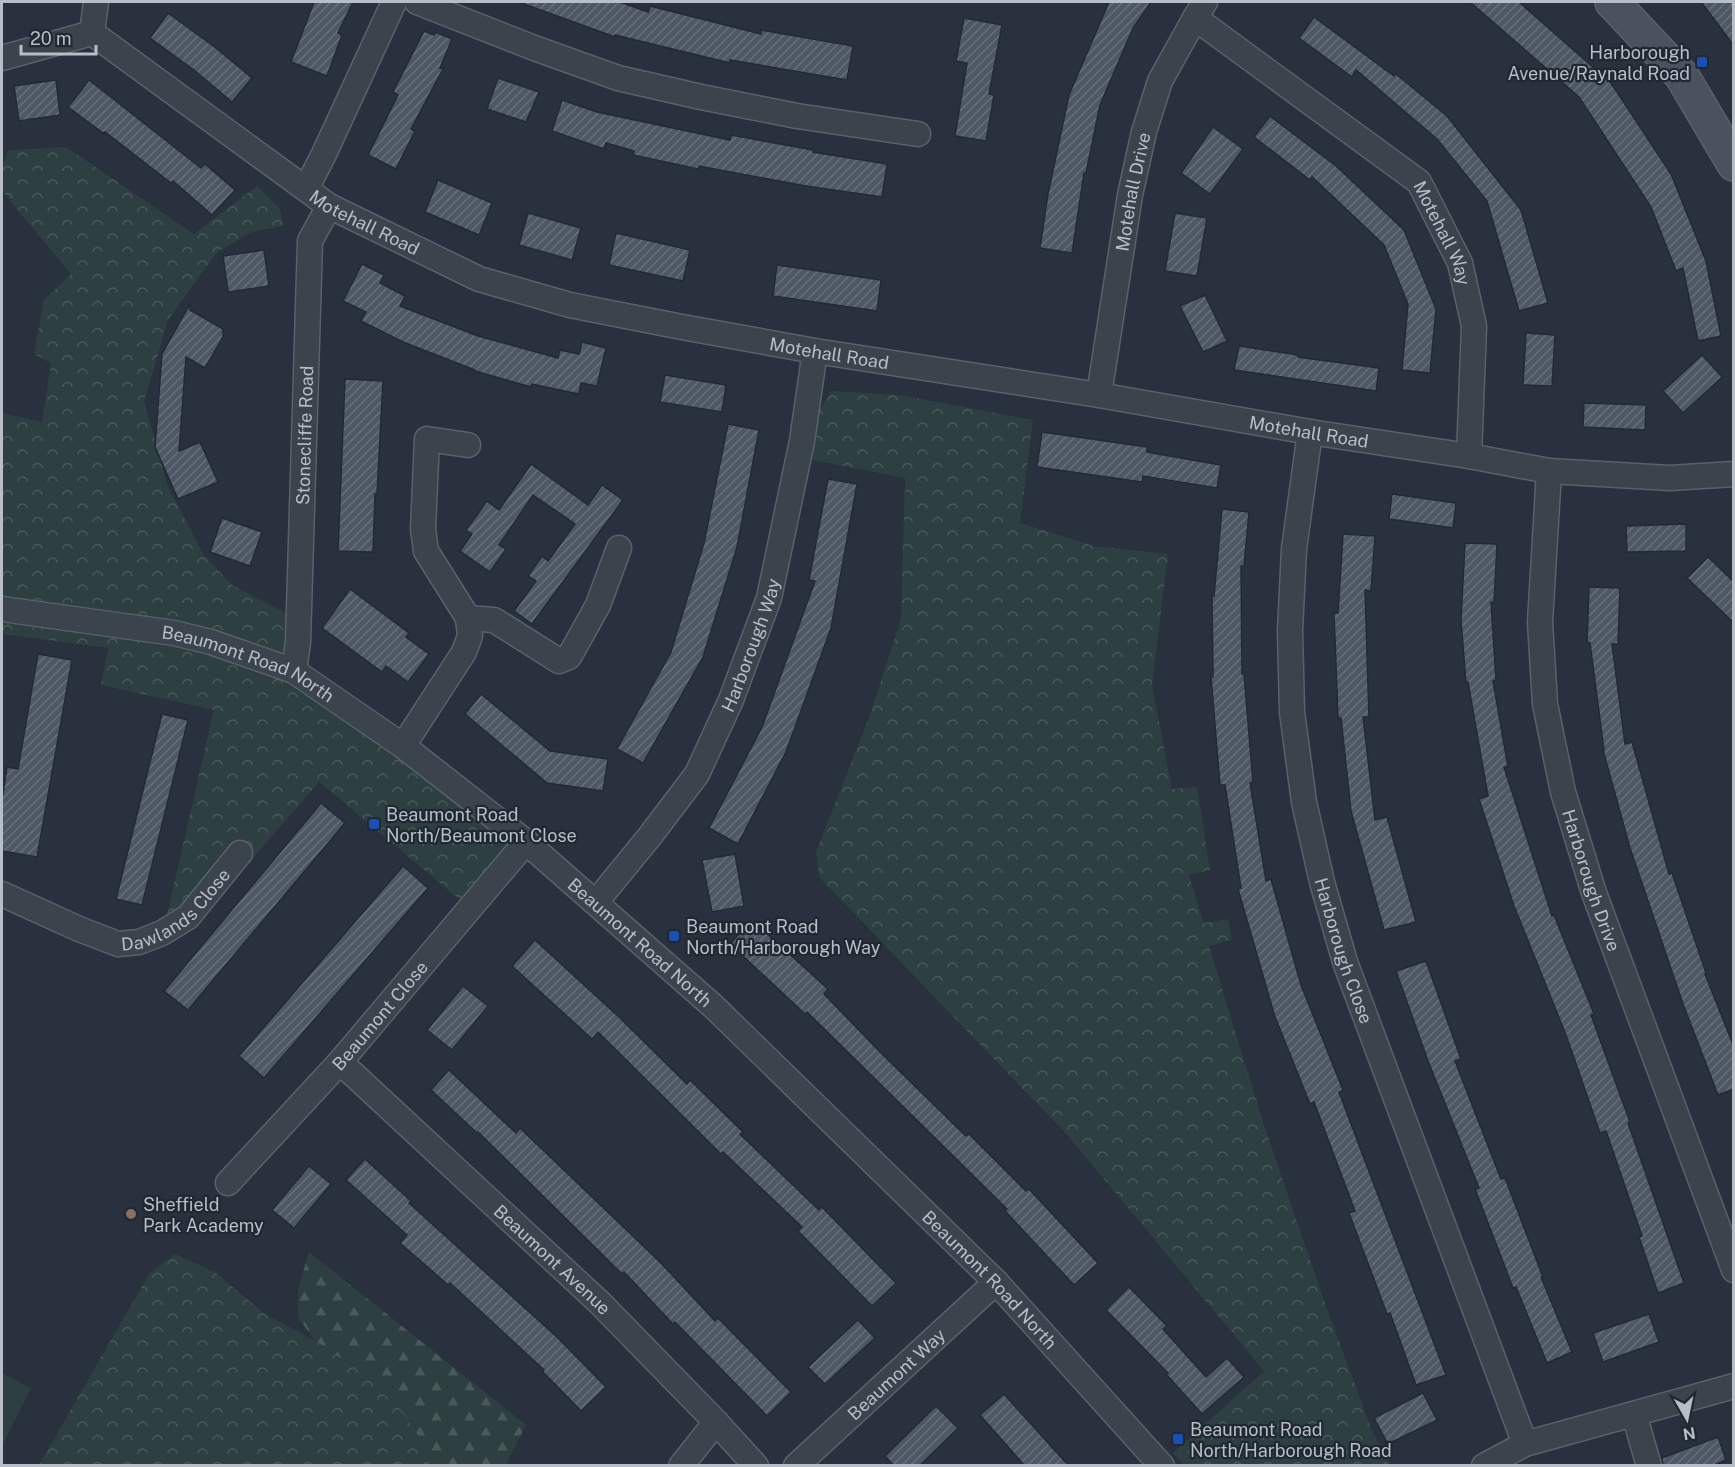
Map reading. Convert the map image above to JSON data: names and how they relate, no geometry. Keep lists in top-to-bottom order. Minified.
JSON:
{"streets":{"street":["Motehall Drive","Motehall Road","Motehall Way","Stonecliffe Road","Harborough Way","Beaumont Road North","Harborough Drive","Dawlands Close","Harborough Close","Beaumont Close","Beaumont Avenue","Beaumont Way"]},"crossings":[["Motehall Drive","Motehall Road"],["Motehall Drive","Motehall Way"],["Motehall Road","Motehall Way"],["Motehall Road","Stonecliffe Road"],["Motehall Road","Harborough Way"],["Motehall Road","Harborough Drive"],["Motehall Road","Harborough Close"],["Stonecliffe Road","Beaumont Road North"],["Harborough Way","Beaumont Road North"],["Beaumont Road North","Beaumont Close"],["Beaumont Road North","Beaumont Way"],["Beaumont Close","Beaumont Avenue"]],"places":{"transit":["Harborough Avenue/Raynald Road","Beaumont Road North/Beaumont Close","Beaumont Road North/Harborough Way","Beaumont Road North/Harborough Road"],"other":["Sheffield Park Academy"]},"scale_bar":"20 m","north":"bottom"}
